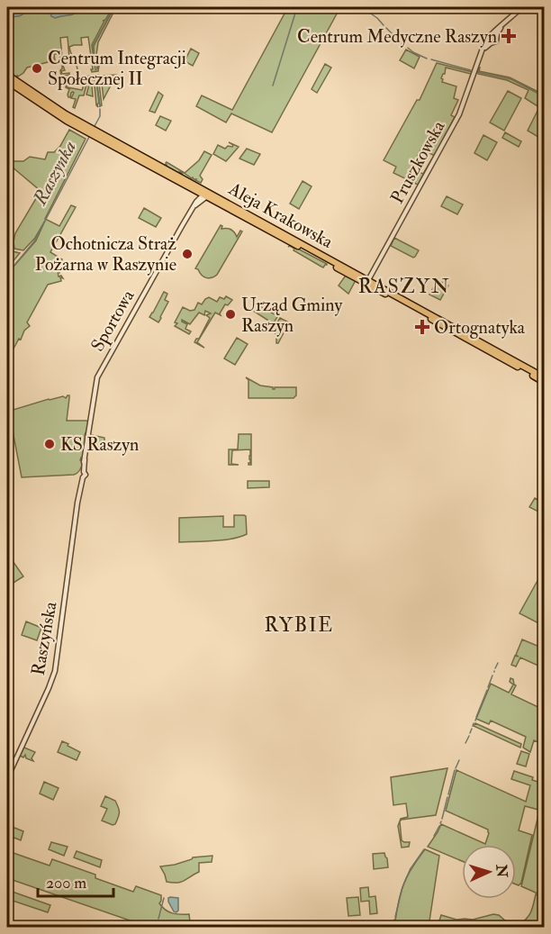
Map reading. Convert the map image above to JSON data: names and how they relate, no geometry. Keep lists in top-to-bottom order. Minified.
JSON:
{"streets":{"main road":["Aleja Krakowska"],"street":["Pruszkowska","Sportowa","Raszyńska"]},"crossings":[["Pruszkowska","Aleja Krakowska"],["Aleja Krakowska","Sportowa"],["Sportowa","Raszyńska"]],"districts":["RASZYN","RYBIE"],"water":["Raszynka"],"places":{"health":["Centrum Medyczne Raszyn","Ortognatyka"],"other":["Centrum Integracji Społecznej II","Ochotnicza Straż Pożarna w Raszynie","Urząd Gminy Raszyn","KS Raszyn"]},"scale_bar":"200 m","north":"right"}
